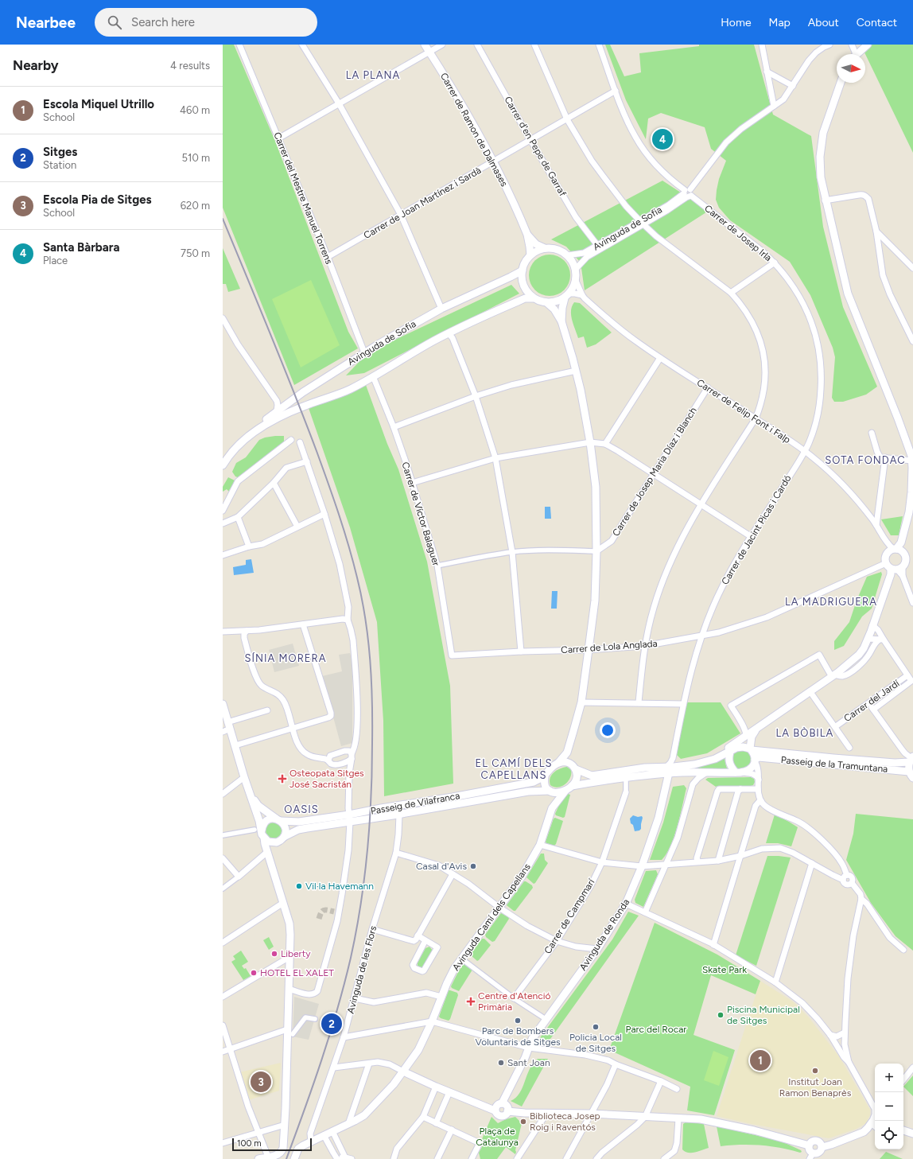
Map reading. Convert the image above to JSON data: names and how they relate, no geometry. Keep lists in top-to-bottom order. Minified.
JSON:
{"streets":{"street":["Carrer de Ramon de Dalmases","Carrer d'en Pepe de Garraf","Carrer del Mestre Manuel Torrens","Carrer de Joan Martínez i Sardà","Avinguda de Sofia","Carrer de Josep Irla","Carrer de Felip Font i Falp","Carrer de Josep Maria Díaz i Blanch","Carrer de Víctor Balaguer","Carrer de Jacint Picas i Cardó","Carrer de Lola Anglada","Carrer del Jardí","Passeig de la Tramuntana","Passeig de Vilafranca","Carrer de Campmarí","Avinguda Camí dels Capellans","Avinguda de Ronda","Avinguda de les Flors"]},"crossings":[["Carrer de Ramon de Dalmases","Carrer de Joan Martínez i Sardà"],["Carrer de Ramon de Dalmases","Avinguda de Sofia"],["Carrer de Ramon de Dalmases","Carrer de Felip Font i Falp"],["Carrer d'en Pepe de Garraf","Carrer de Joan Martínez i Sardà"],["Carrer d'en Pepe de Garraf","Avinguda de Sofia"],["Carrer del Mestre Manuel Torrens","Carrer de Joan Martínez i Sardà"],["Carrer del Mestre Manuel Torrens","Avinguda de Sofia"],["Carrer de Joan Martínez i Sardà","Carrer de Josep Irla"],["Avinguda de Sofia","Carrer de Josep Irla"],["Avinguda de Sofia","Carrer de Felip Font i Falp"],["Avinguda de Sofia","Carrer de Víctor Balaguer"],["Carrer de Josep Irla","Carrer de Felip Font i Falp"],["Carrer de Josep Irla","Carrer de Jacint Picas i Cardó"],["Carrer de Felip Font i Falp","Carrer de Josep Maria Díaz i Blanch"],["Carrer de Felip Font i Falp","Carrer de Jacint Picas i Cardó"],["Carrer de Víctor Balaguer","Carrer de Lola Anglada"],["Carrer de Jacint Picas i Cardó","Carrer de Lola Anglada"],["Carrer de Jacint Picas i Cardó","Avinguda de Ronda"],["Passeig de Vilafranca","Avinguda Camí dels Capellans"],["Passeig de Vilafranca","Avinguda de les Flors"],["Avinguda Camí dels Capellans","Avinguda de les Flors"]],"districts":["LA PLANA","SOTA FONDAC","LA MADRIGUERA","SÍNIA MORERA","LA BÒBILA","EL CAMÍ DELS CAPELLANS","OASIS"],"parks":["Skate Park","Parc del Rocar","Plaça de Catalunya"],"places":{"health":["Osteopata Sitges José Sacristán","Centre d'Atenció Primària"],"other":["Casal d'Avis","Vil·la Havemann","Liberty","HOTEL EL XALET","Piscina Municipal de Sitges","Parc de Bombers Voluntaris de Sitges","Policia Local de Sitges","Sant Joan","Institut Joan Ramon Benaprès","Biblioteca Josep Roig i Raventós"]},"scale_bar":"100 m","north":"right","page":{"header":"Nearbee","search":"Search here","nav":["Home","Map","About","Contact"],"heading":["Nearby","4 results"],"list":[{"mark":"1","name":"Escola Miquel Utrillo","note":"School","value":"460 m"},{"mark":"2","name":"Sitges","note":"Station","value":"510 m"},{"mark":"3","name":"Escola Pia de Sitges","note":"School","value":"620 m"},{"mark":"4","name":"Santa Bàrbara","note":"Place","value":"750 m"}],"pins":["4","2","1","3"],"map_buttons":["+","−"],"scale":"100 m"}}
